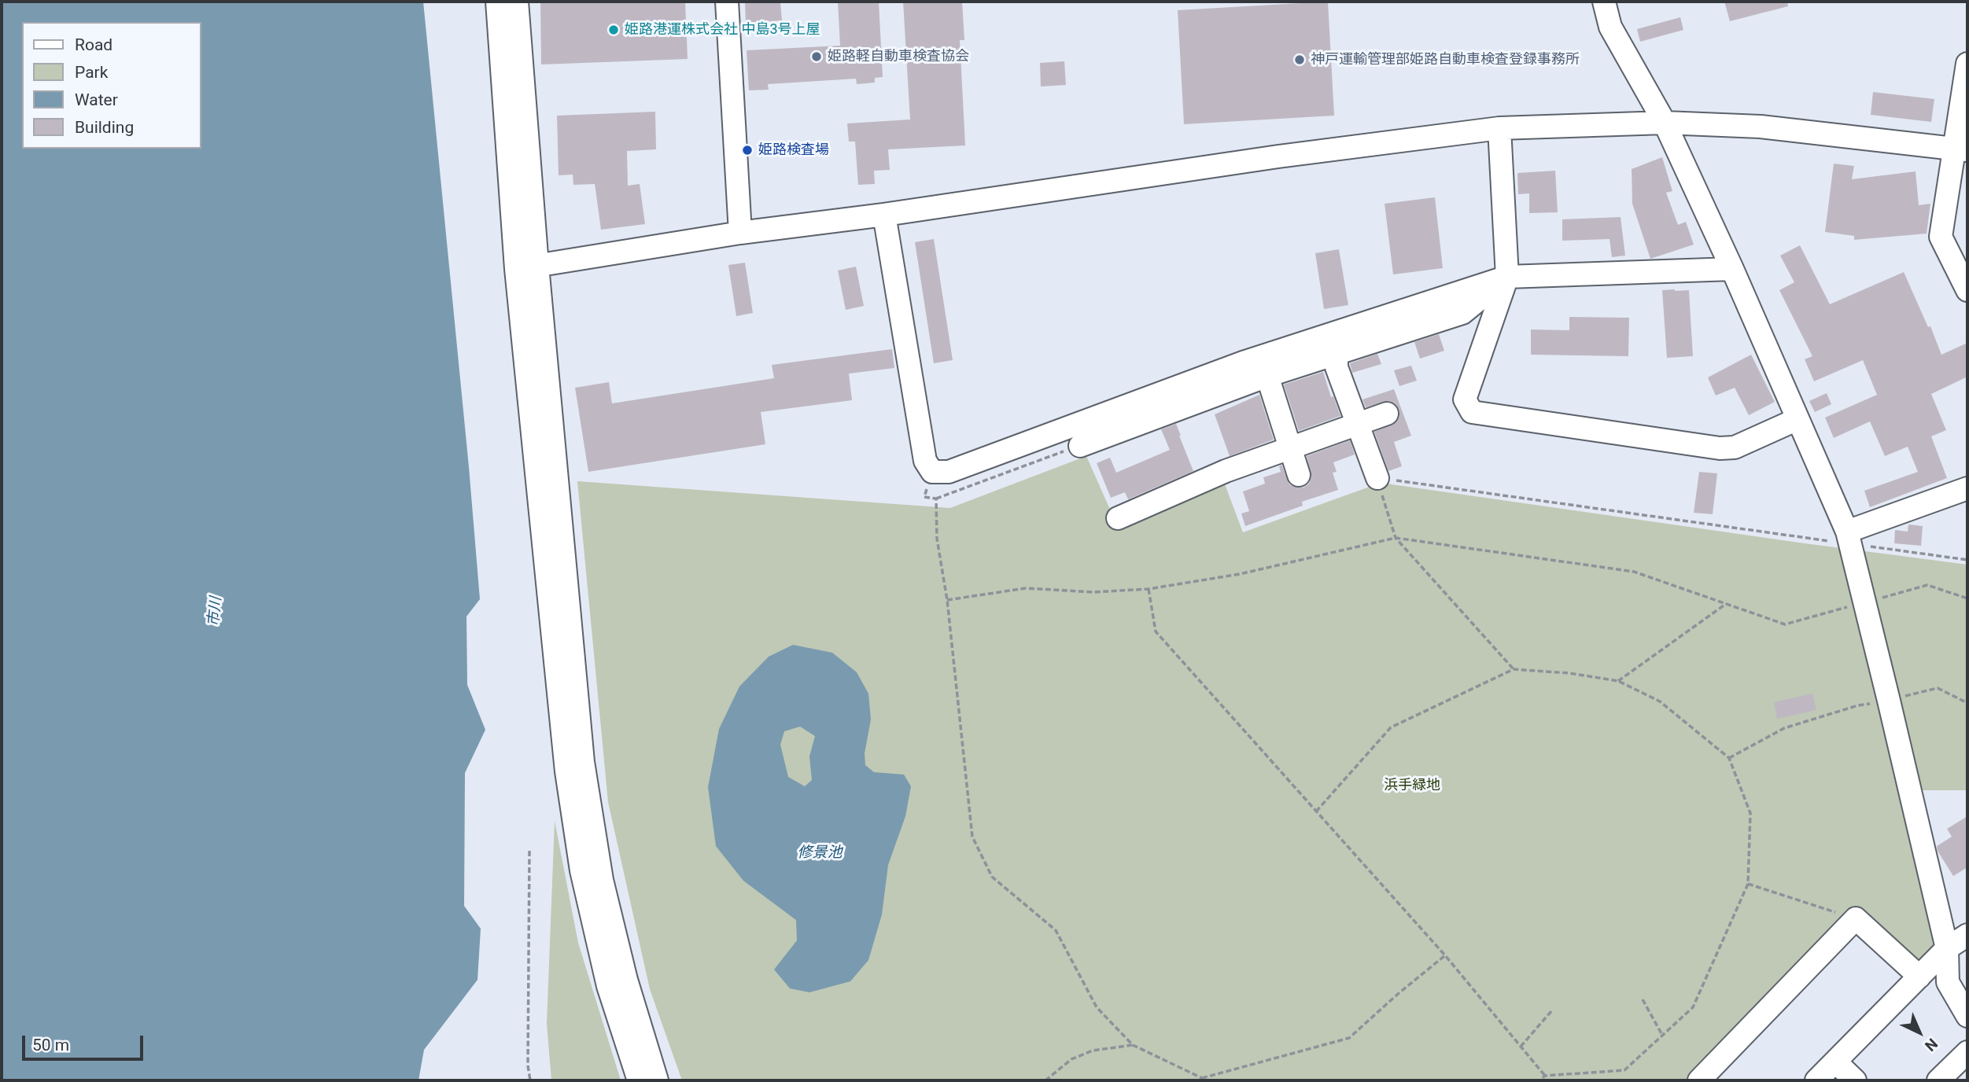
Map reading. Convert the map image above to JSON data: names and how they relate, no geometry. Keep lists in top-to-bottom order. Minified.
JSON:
{"water":["市川","修景池"],"parks":["浜手緑地"],"places":["姫路港運株式会社 中島3号上屋","姫路軽自動車検査協会","神戸運輸管理部姫路自動車検査登録事務所","姫路検査場"],"legend":["Road","Park","Water","Building"],"scale_bar":"50 m","north":"bottom right"}
